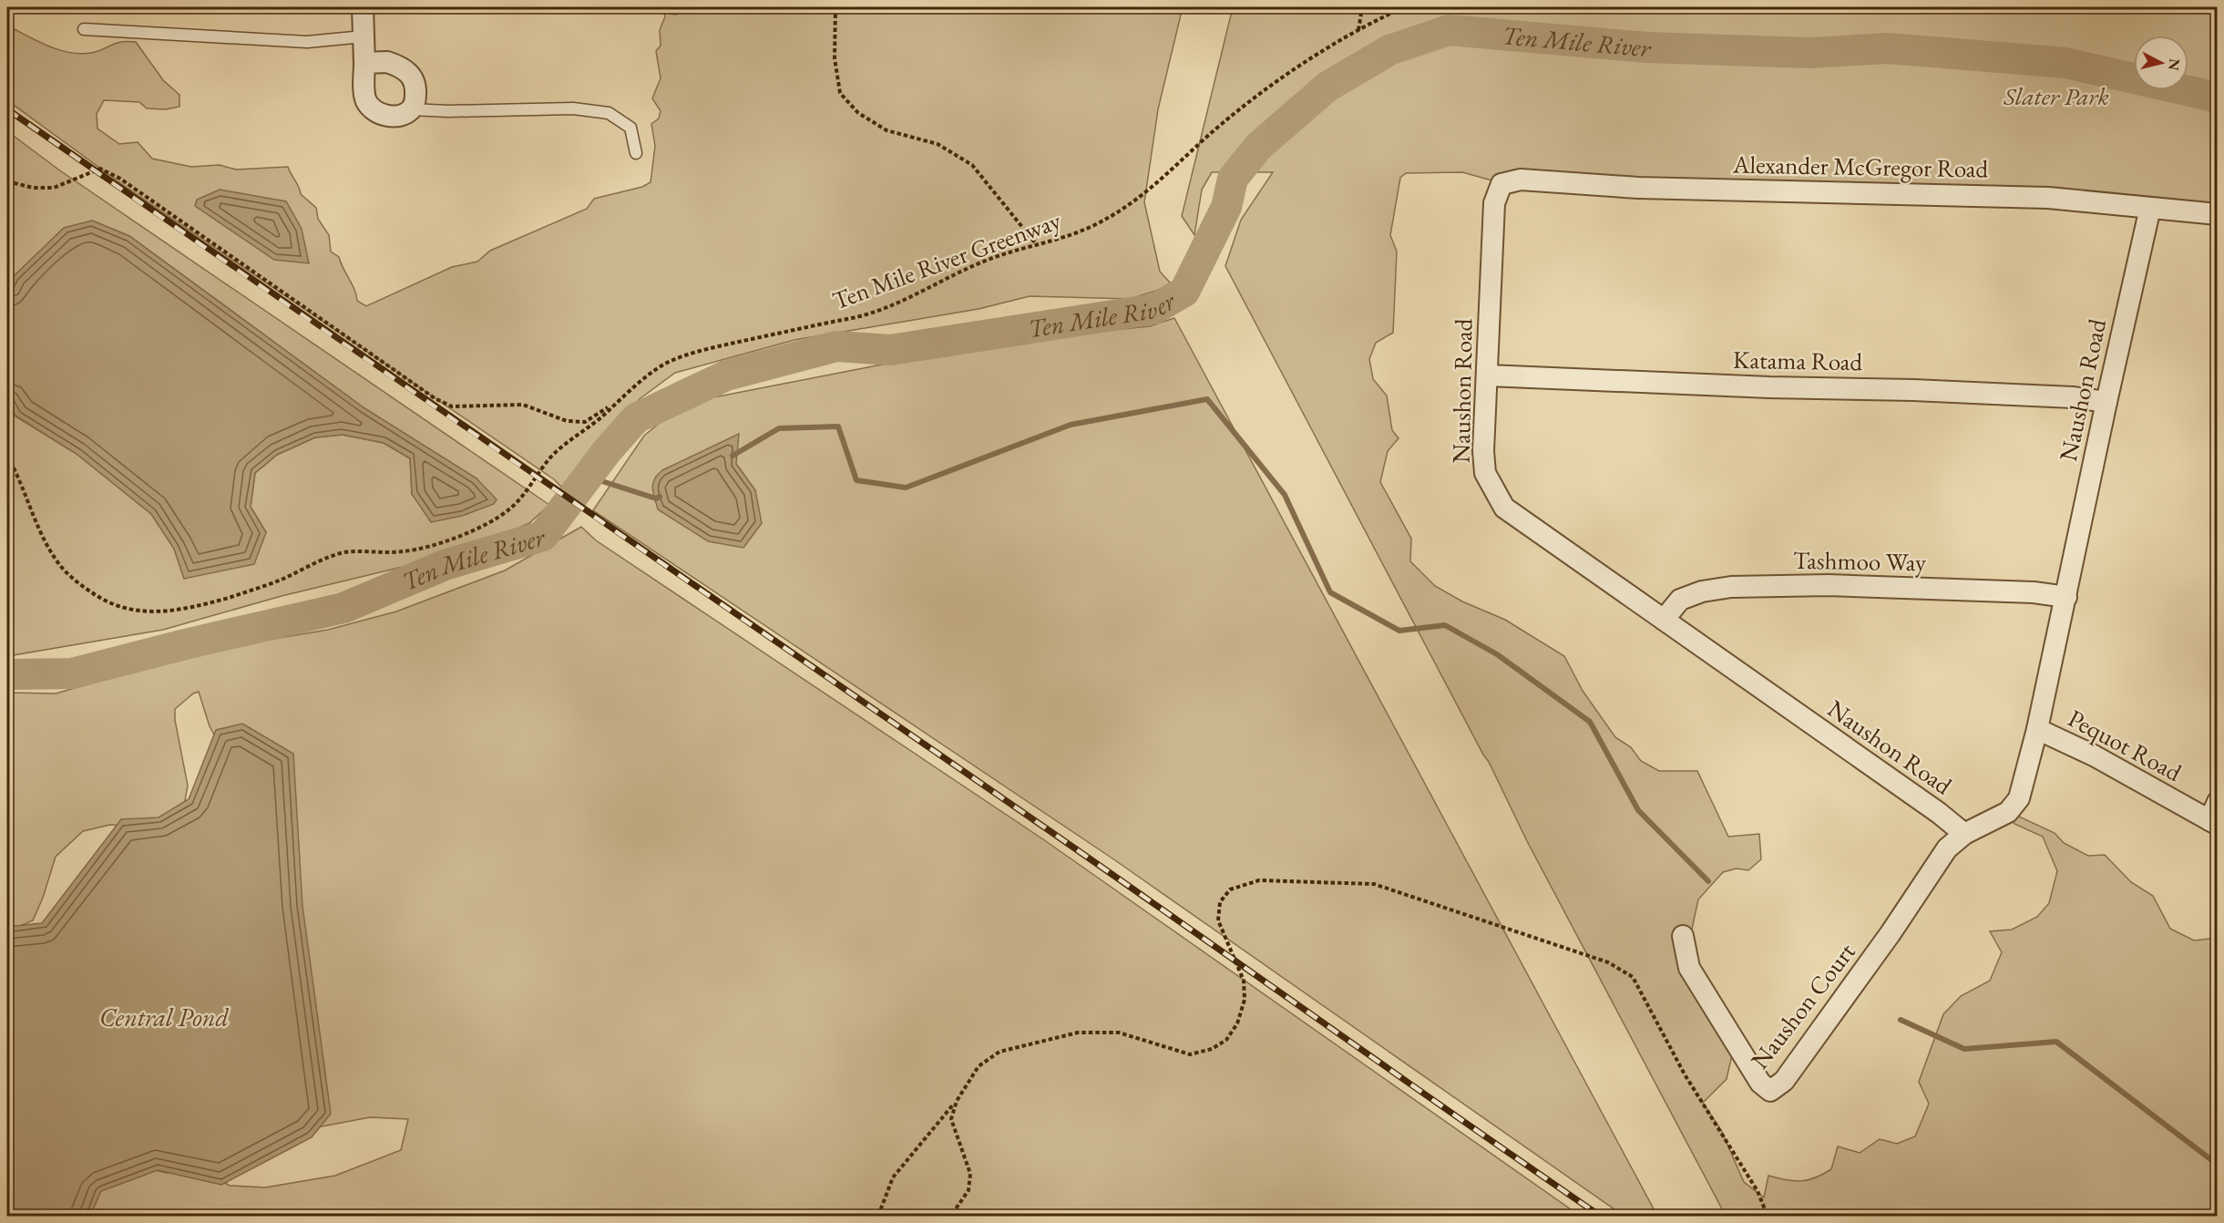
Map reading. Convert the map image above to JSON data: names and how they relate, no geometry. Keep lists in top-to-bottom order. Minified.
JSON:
{"streets":{"street":["Alexander McGregor Road","Katama Road","Naushon Road","Tashmoo Way","Pequot Road","Naushon Court"],"path":["Ten Mile River Greenway"]},"crossings":[["Alexander McGregor Road","Naushon Road"],["Katama Road","Naushon Road"],["Naushon Road","Tashmoo Way"],["Naushon Road","Pequot Road"],["Naushon Road","Naushon Court"]],"water":["Ten Mile River","Central Pond"],"parks":["Slater Park"],"north":"right"}
